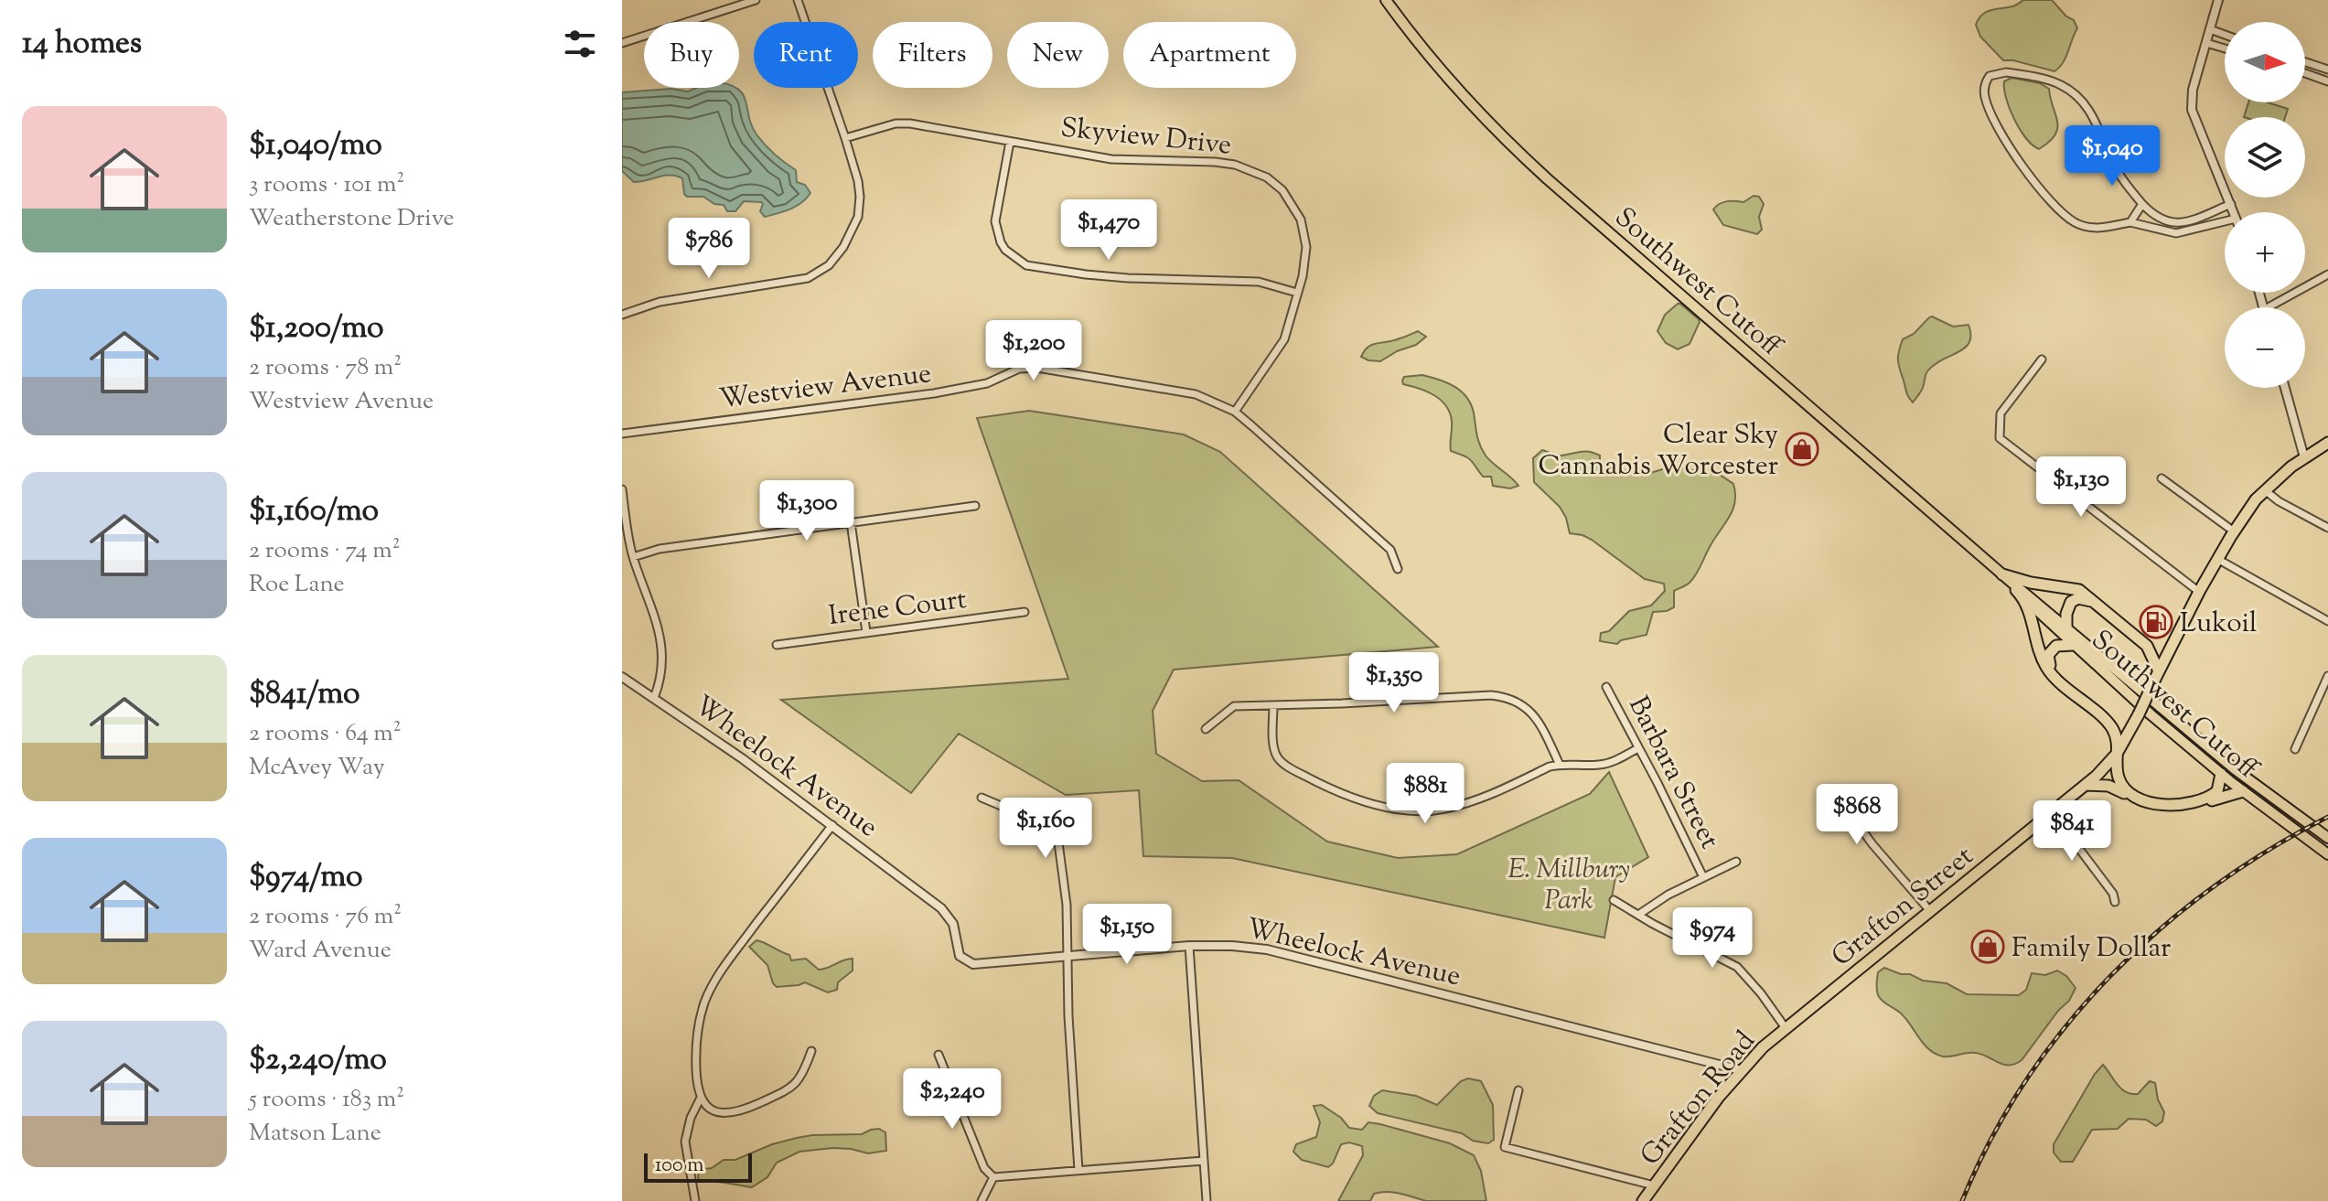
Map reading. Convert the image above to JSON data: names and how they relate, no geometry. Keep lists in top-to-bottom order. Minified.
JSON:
{"streets":{"highway":["Southwest Cutoff","Grafton Street","Grafton Road"],"street":["Skyview Drive","Westview Avenue","Irene Court","Wheelock Avenue","Barbara Street"]},"crossings":[["Skyview Drive","Westview Avenue"],["Wheelock Avenue","Grafton Road"],["Grafton Street","Grafton Road"]],"parks":["E. Millbury Park"],"places":{"shop":["Clear Sky Cannabis Worcester","Family Dollar"],"fuel station":["Lukoil"]},"scale_bar":"100 m","north":"right","page":{"heading":"14 homes","map_buttons":["+","−"],"chip":["Buy","Rent","Filters","New","Apartment"],"list":[{"name":"$1,040/mo","note":"3 rooms · 101 m² · Weatherstone Drive"},{"name":"$1,200/mo","note":"2 rooms · 78 m² · Westview Avenue"},{"name":"$1,160/mo","note":"2 rooms · 74 m² · Roe Lane"},{"name":"$841/mo","note":"2 rooms · 64 m² · McAvey Way"},{"name":"$974/mo","note":"2 rooms · 76 m² · Ward Avenue"},{"name":"$2,240/mo","note":"5 rooms · 183 m² · Matson Lane"}],"price":["$1,040","$1,470","$786","$1,200","$1,130","$1,300","$1,350","$881","$868","$1,160","$841","$1,150","$974","$2,240"],"scale":"100 m"}}
